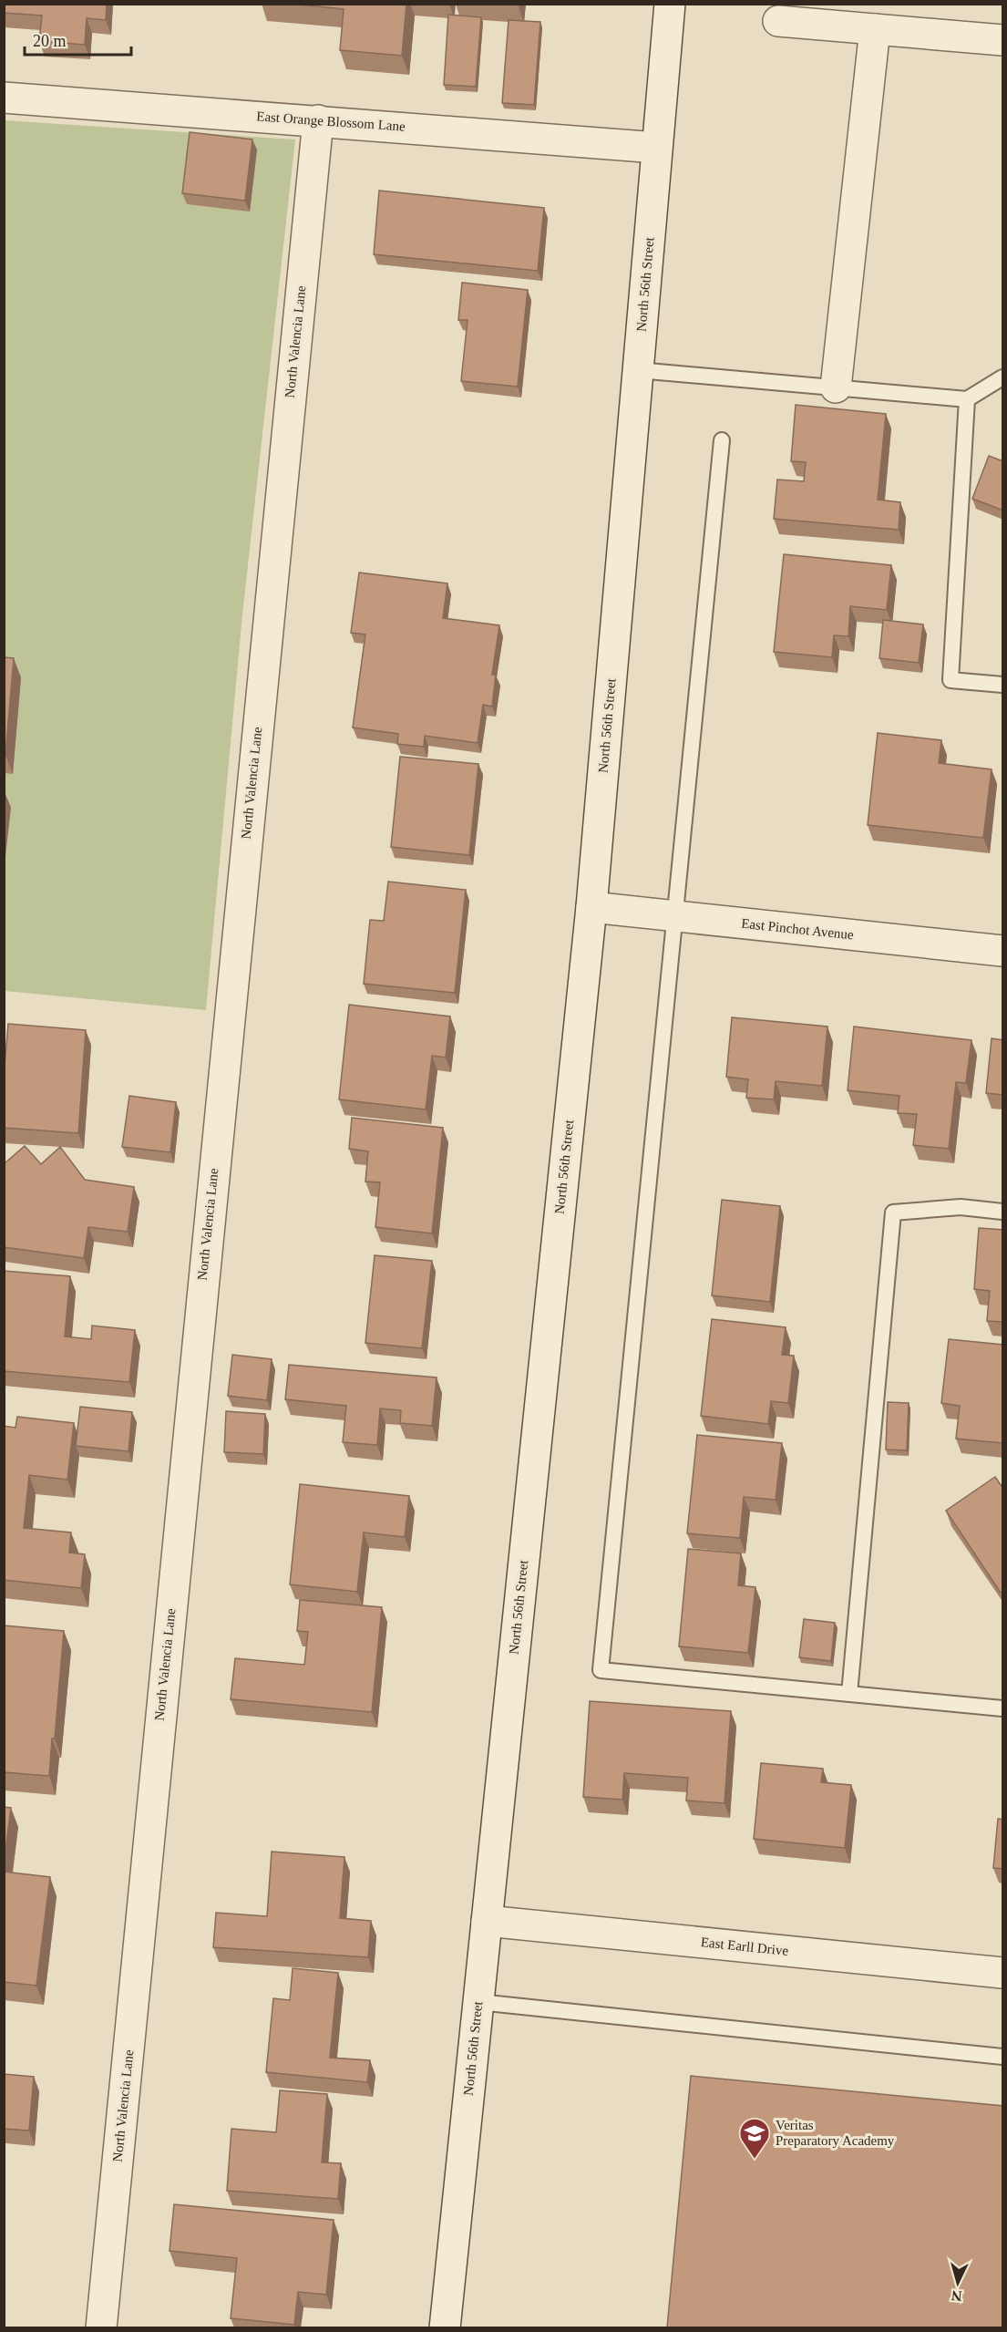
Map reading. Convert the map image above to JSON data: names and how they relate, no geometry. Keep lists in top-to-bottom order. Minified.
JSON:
{"streets":{"street":["East Orange Blossom Lane","North 56th Street","North Valencia Lane","East Pinchot Avenue","East Earll Drive"]},"crossings":[["East Orange Blossom Lane","North 56th Street"],["East Orange Blossom Lane","North Valencia Lane"],["North 56th Street","East Pinchot Avenue"],["North 56th Street","East Earll Drive"]],"places":{"school or university":["Veritas Preparatory Academy"]},"scale_bar":"20 m","north":"bottom"}
